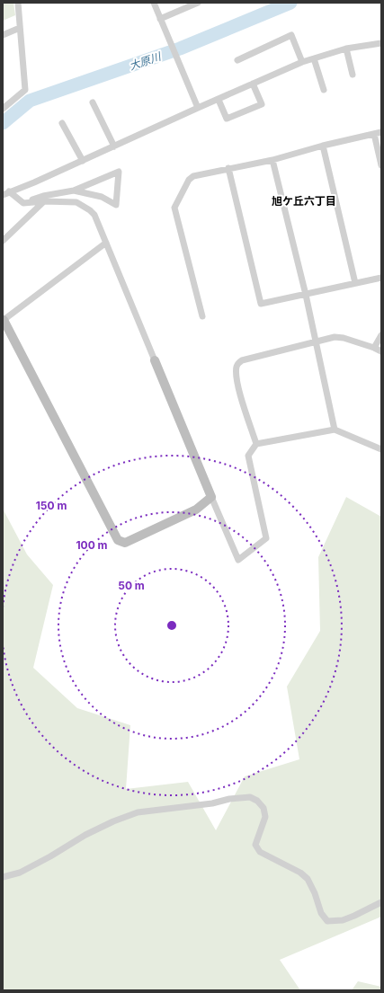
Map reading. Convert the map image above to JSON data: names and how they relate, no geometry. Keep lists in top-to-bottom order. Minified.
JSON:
{"districts":["旭ケ丘六丁目"],"water":["大原川"],"rings":["150 m","100 m","50 m"]}
